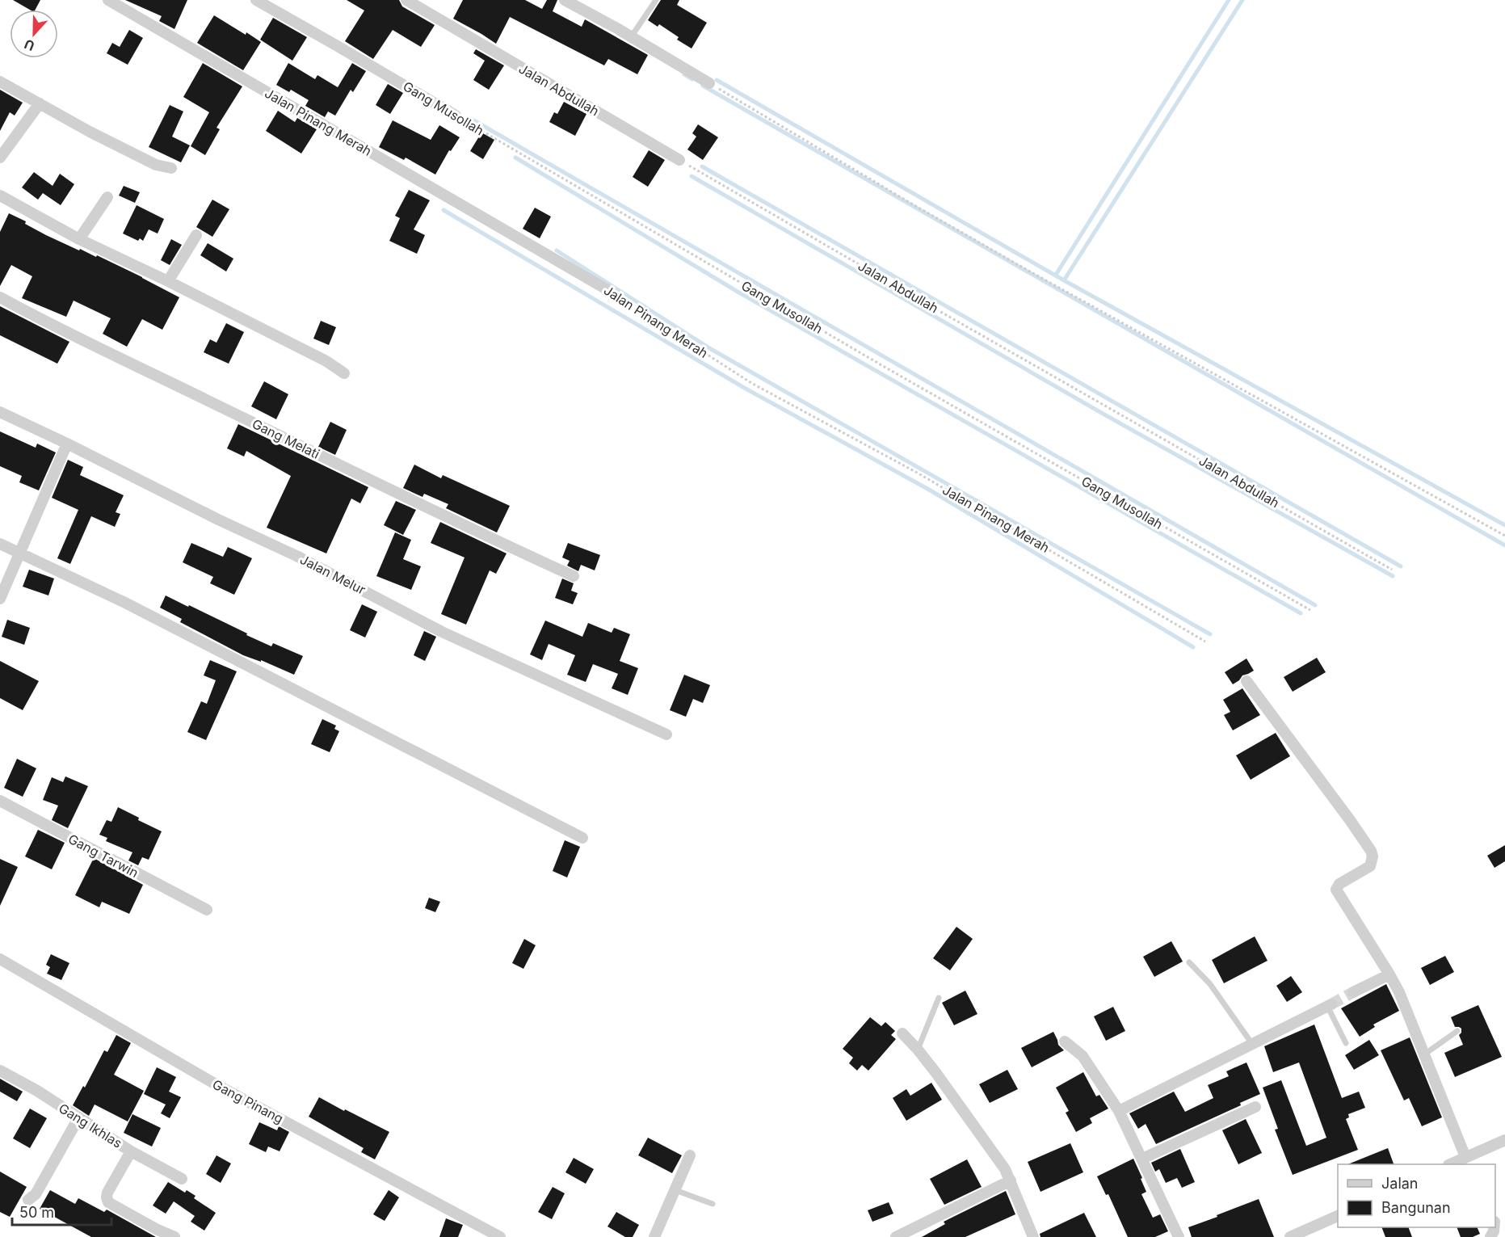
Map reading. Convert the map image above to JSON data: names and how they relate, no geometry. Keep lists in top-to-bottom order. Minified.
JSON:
{"streets":{"street":["Jalan Abdullah","Gang Musollah","Jalan Pinang Merah","Gang Melati","Jalan Melur","Gang Tarwin","Gang Pinang","Gang Ikhlas"]},"legend":["Jalan","Bangunan"],"scale_bar":"50 m","north":"bottom"}
